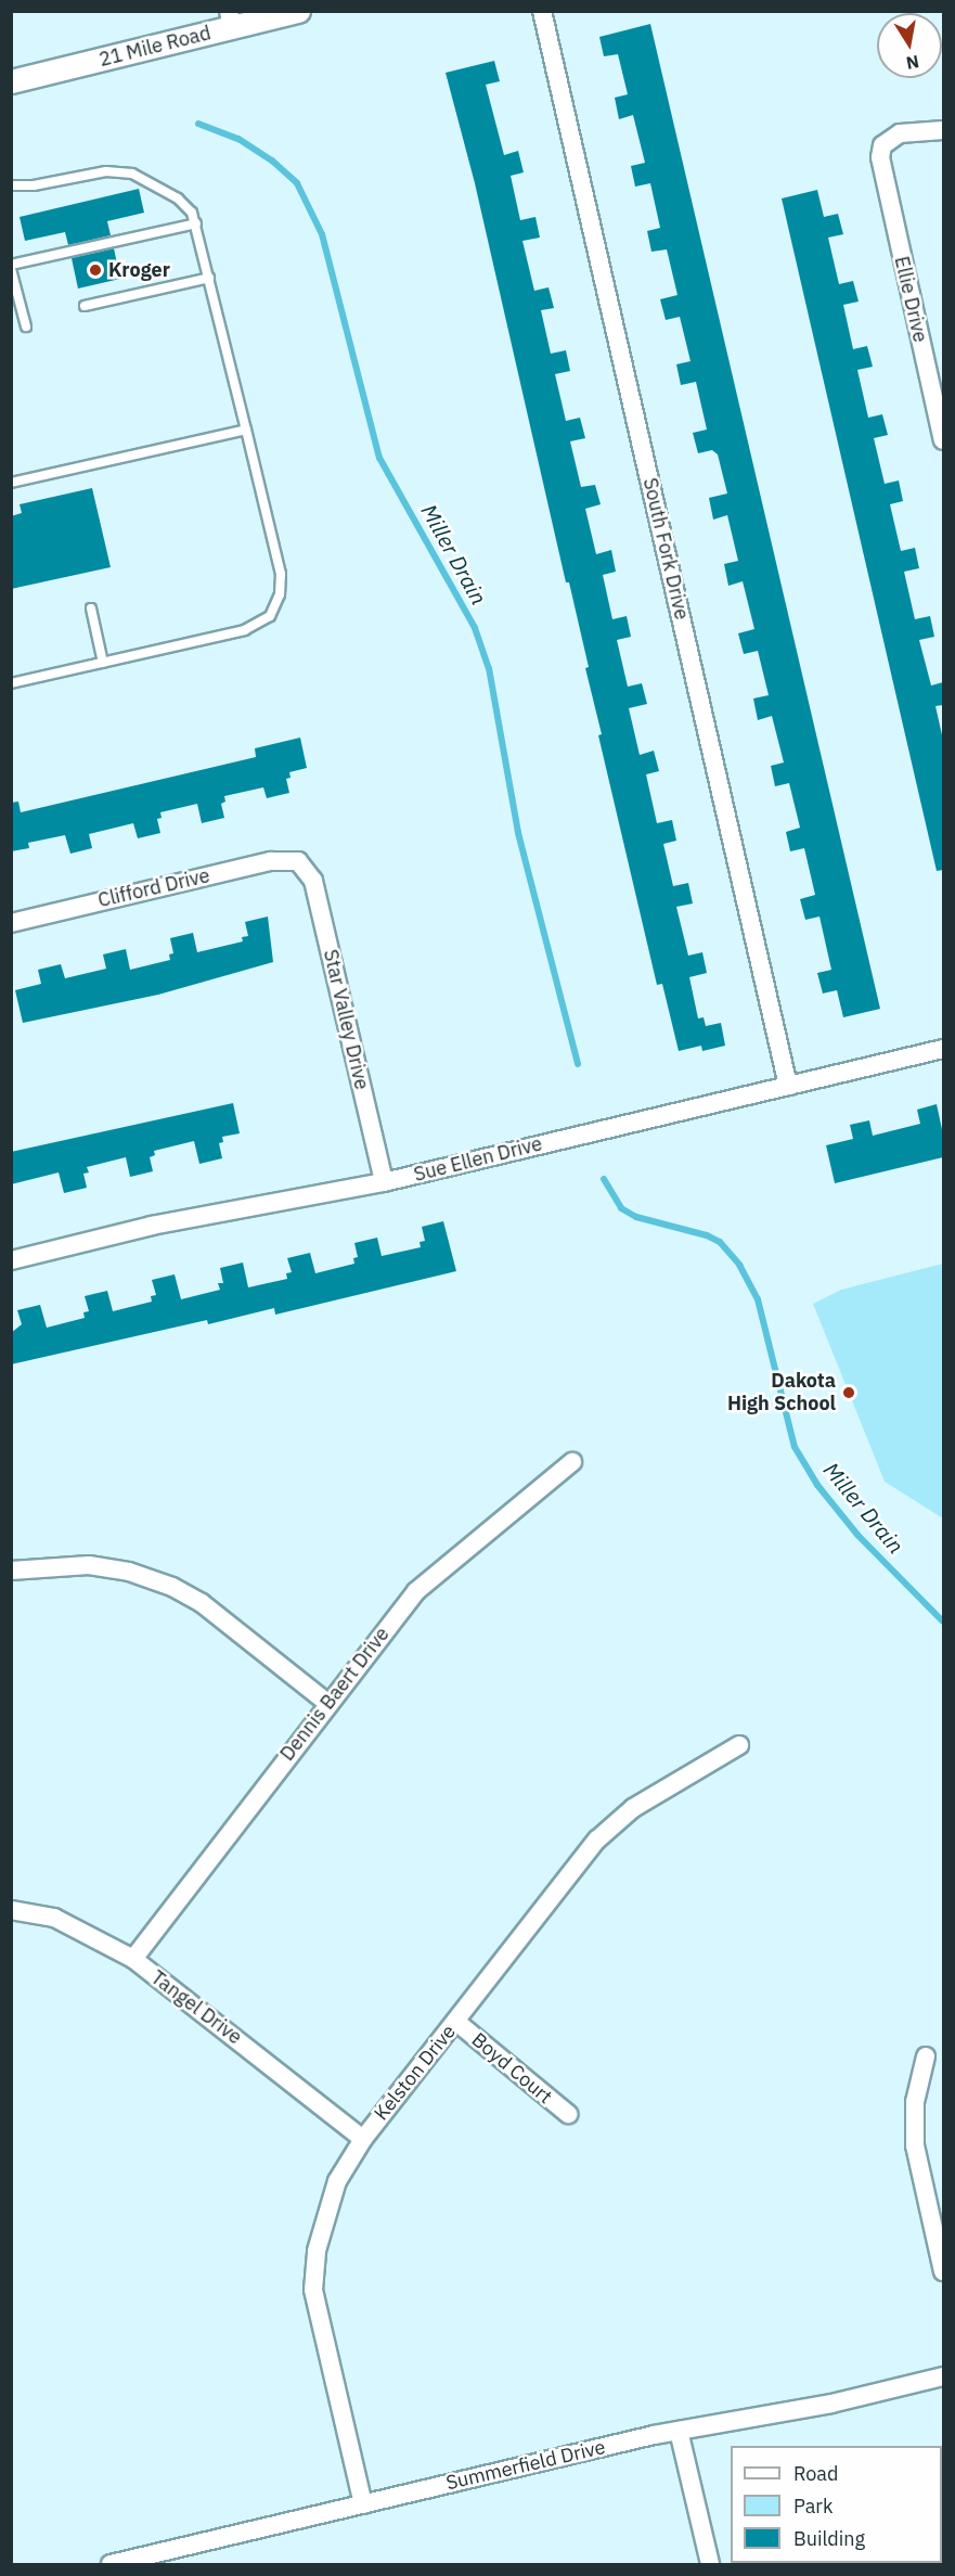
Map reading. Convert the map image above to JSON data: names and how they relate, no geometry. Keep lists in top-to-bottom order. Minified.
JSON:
{"streets":{"street":["21 Mile Road","Ellie Drive","South Fork Drive","Clifford Drive","Star Valley Drive","Sue Ellen Drive","Dennis Baert Drive","Tangel Drive","Boyd Court","Kelston Drive","Summerfield Drive"]},"crossings":[["South Fork Drive","Sue Ellen Drive"],["Clifford Drive","Star Valley Drive"],["Star Valley Drive","Sue Ellen Drive"],["Dennis Baert Drive","Tangel Drive"],["Tangel Drive","Kelston Drive"],["Boyd Court","Kelston Drive"],["Kelston Drive","Summerfield Drive"]],"water":["Miller Drain"],"places":["Kroger","Dakota High School"],"legend":["Road","Park","Building"],"north":"bottom"}
